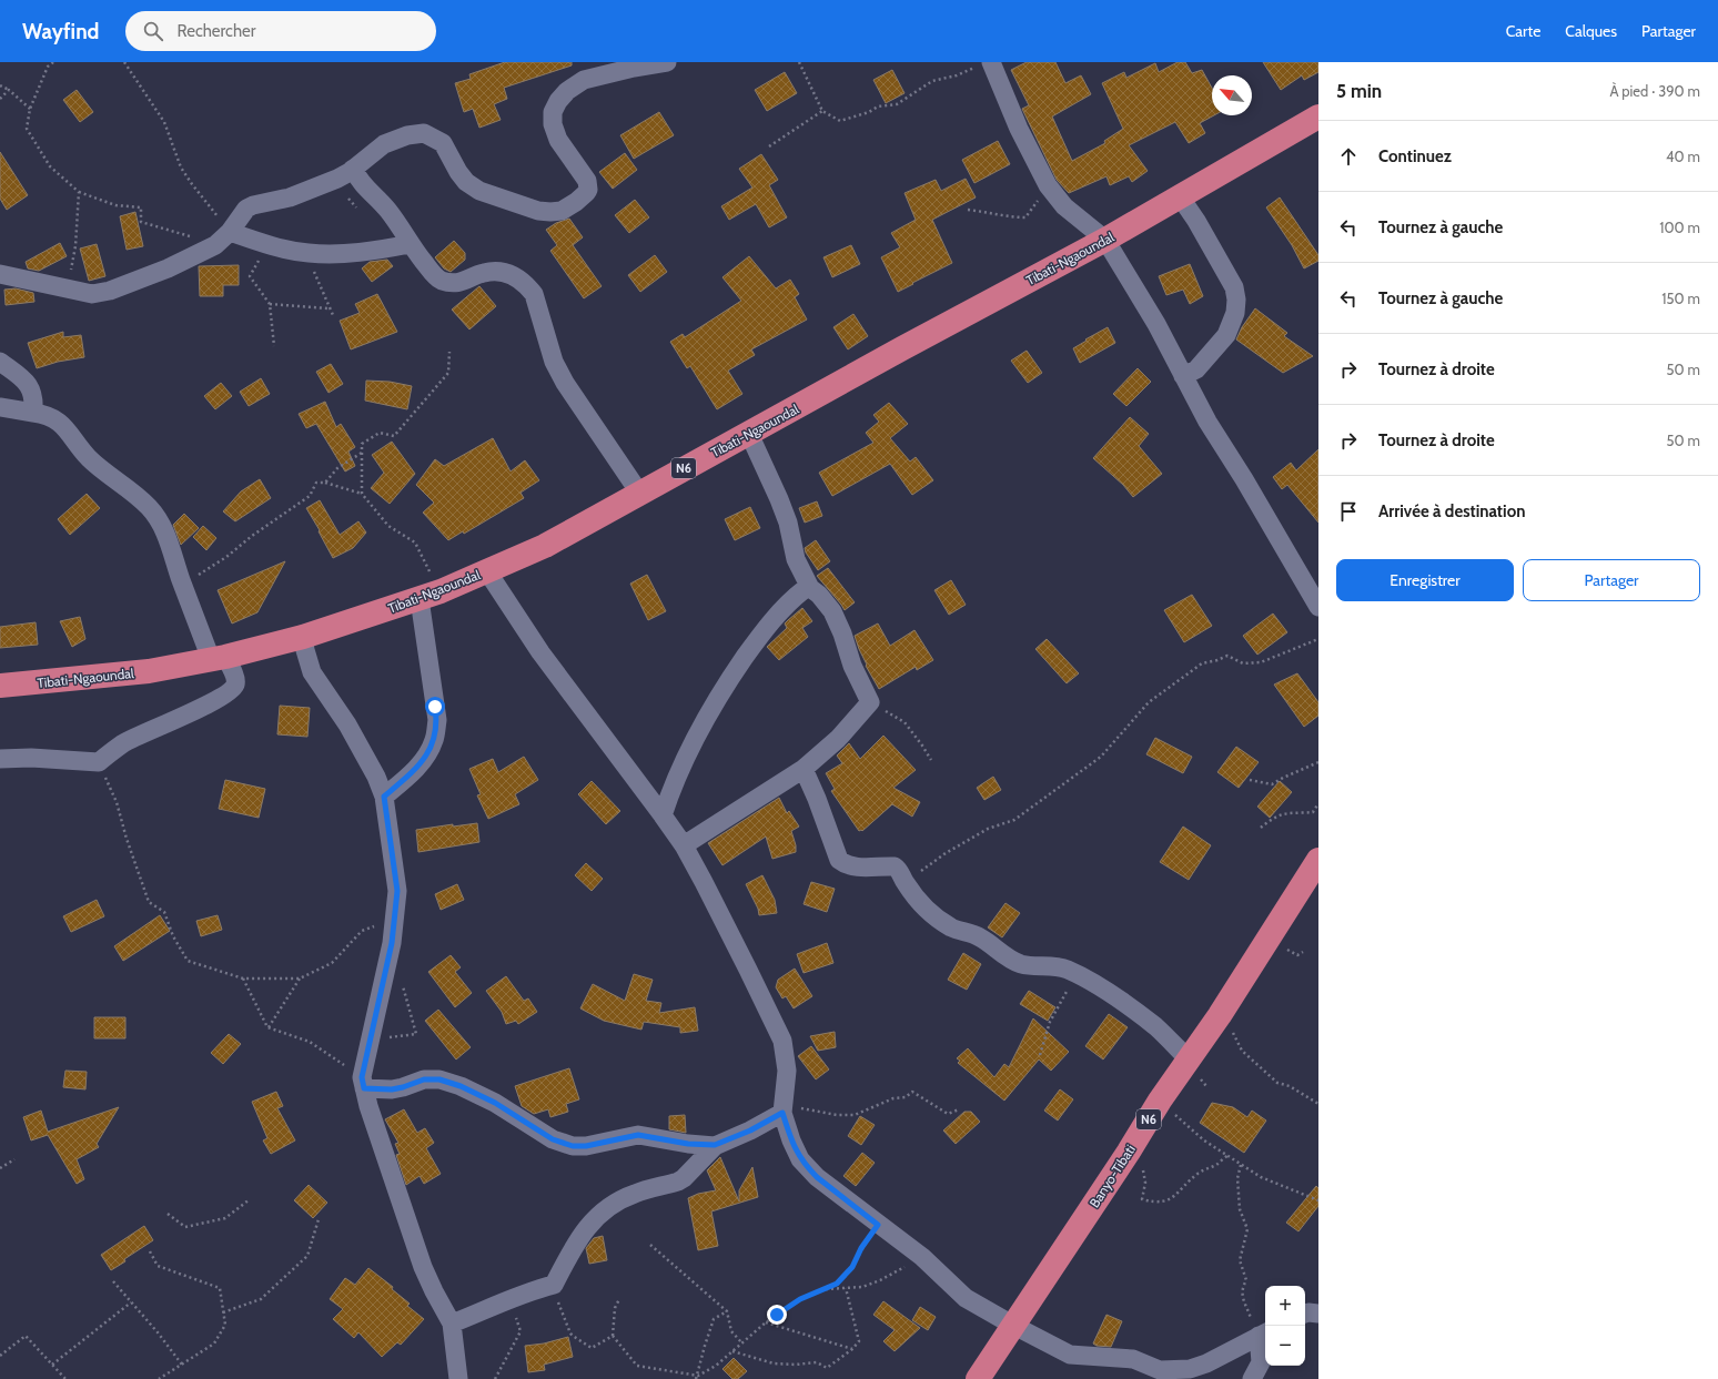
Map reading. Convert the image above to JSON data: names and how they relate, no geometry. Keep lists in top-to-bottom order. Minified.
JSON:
{"streets":{"highway":["Tibati-Ngaoundal","N6","Banyo-Tibati"]},"north":"top left","page":{"header":"Wayfind","search":"Rechercher","nav":["Carte","Calques","Partager"],"heading":["5 min","À pied · 390 m"],"list":[["Continuez","40 m"],["Tournez à gauche","100 m"],["Tournez à gauche","150 m"],["Tournez à droite","50 m"],["Tournez à droite","50 m"],"Arrivée à destination"],"buttons":["Enregistrer","Partager"],"map_buttons":["+","−"]}}
